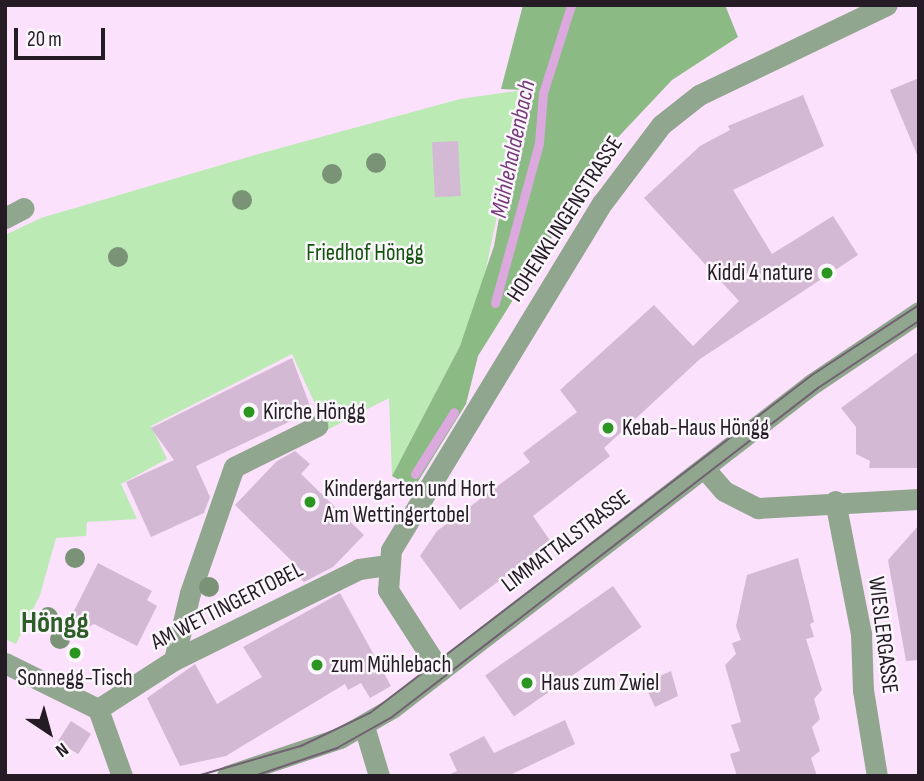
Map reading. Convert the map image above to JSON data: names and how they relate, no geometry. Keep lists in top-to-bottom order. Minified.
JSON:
{"streets":{"street":["HOHENKLINGENSTRASSE","LIMMATTALSTRASSE","AM WETTINGERTOBEL","WIESLERGASSE"]},"crossings":[["HOHENKLINGENSTRASSE","AM WETTINGERTOBEL"]],"districts":["Höngg"],"water":["Mühlehaldenbach"],"parks":["Friedhof Höngg"],"places":["Kiddi 4 nature","Kirche Höngg","Kebab-Haus Höngg","Kindergarten und Hort Am Wettingertobel","Sonnegg-Tisch","zum Mühlebach","Haus zum Zwiel"],"scale_bar":"20 m","north":"bottom right"}
